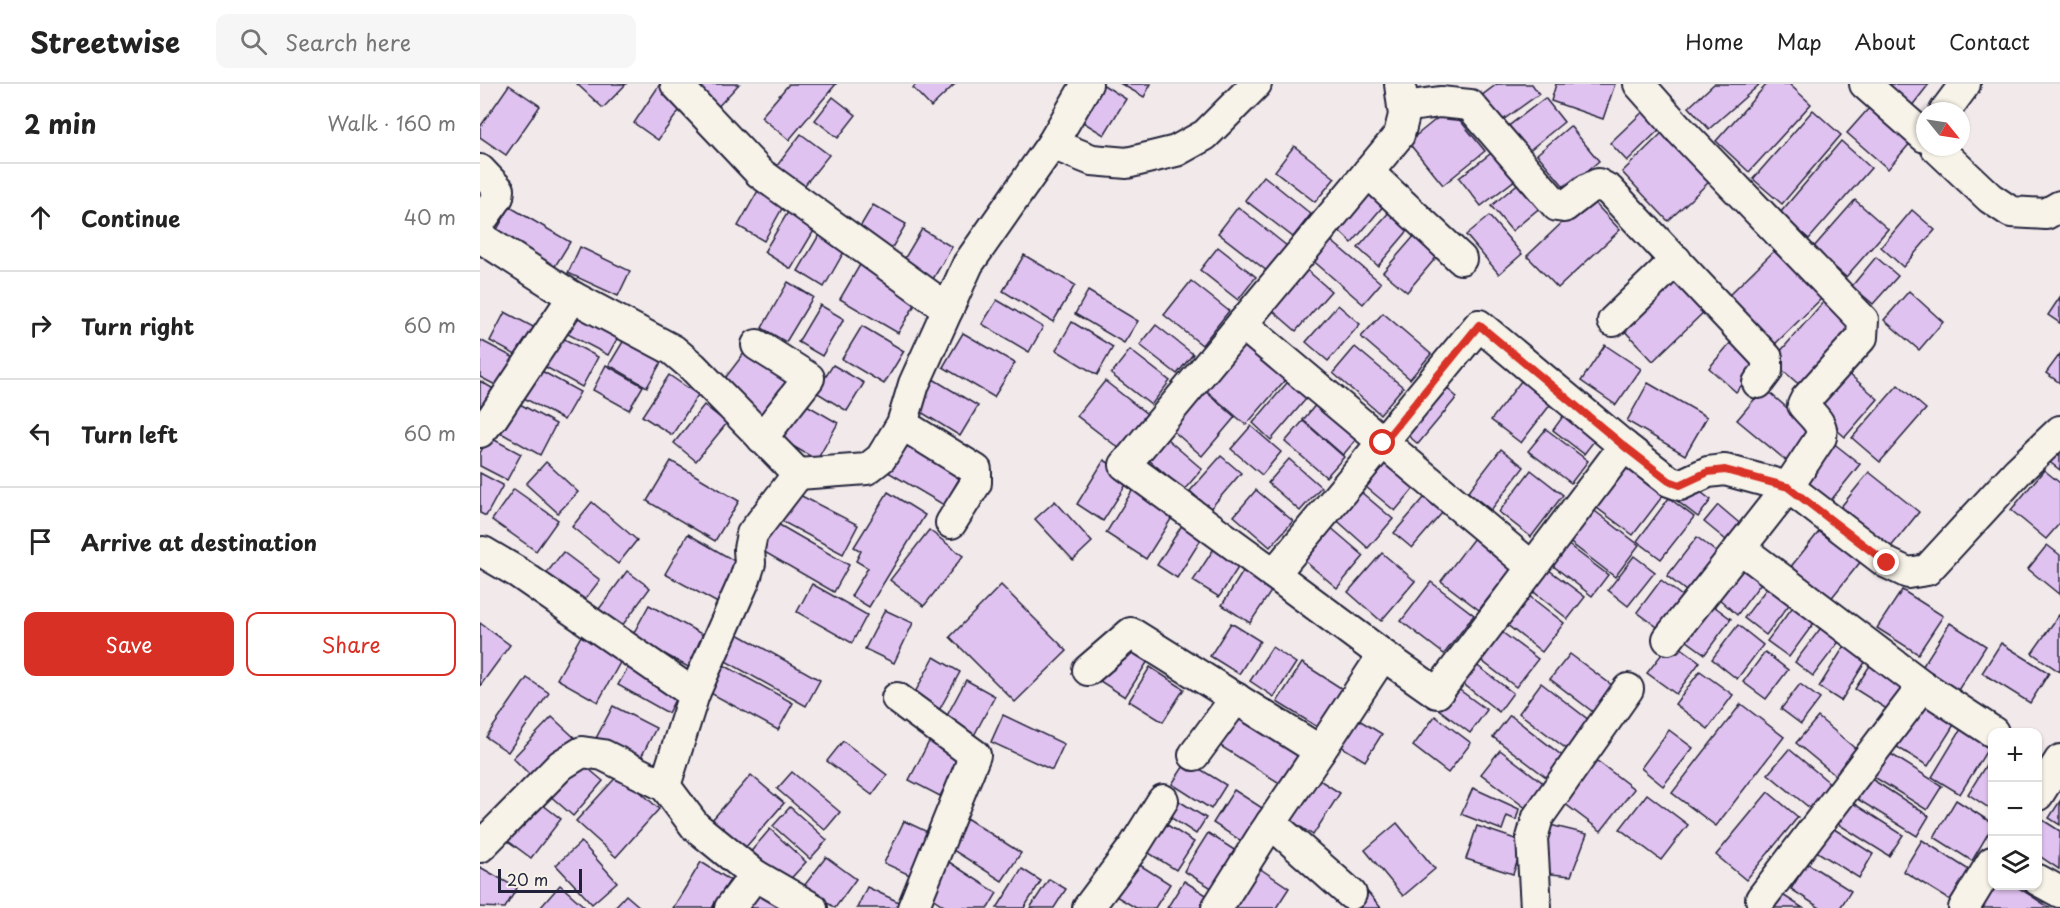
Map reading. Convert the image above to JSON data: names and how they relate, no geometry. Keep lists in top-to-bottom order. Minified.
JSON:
{"scale_bar":"20 m","north":"bottom right","page":{"header":"Streetwise","search":"Search here","nav":["Home","Map","About","Contact"],"heading":["2 min","Walk · 160 m"],"list":[["Continue","40 m"],["Turn right","60 m"],["Turn left","60 m"],"Arrive at destination"],"buttons":["Save","Share"],"map_buttons":["+","−"],"scale":"20 m"}}
